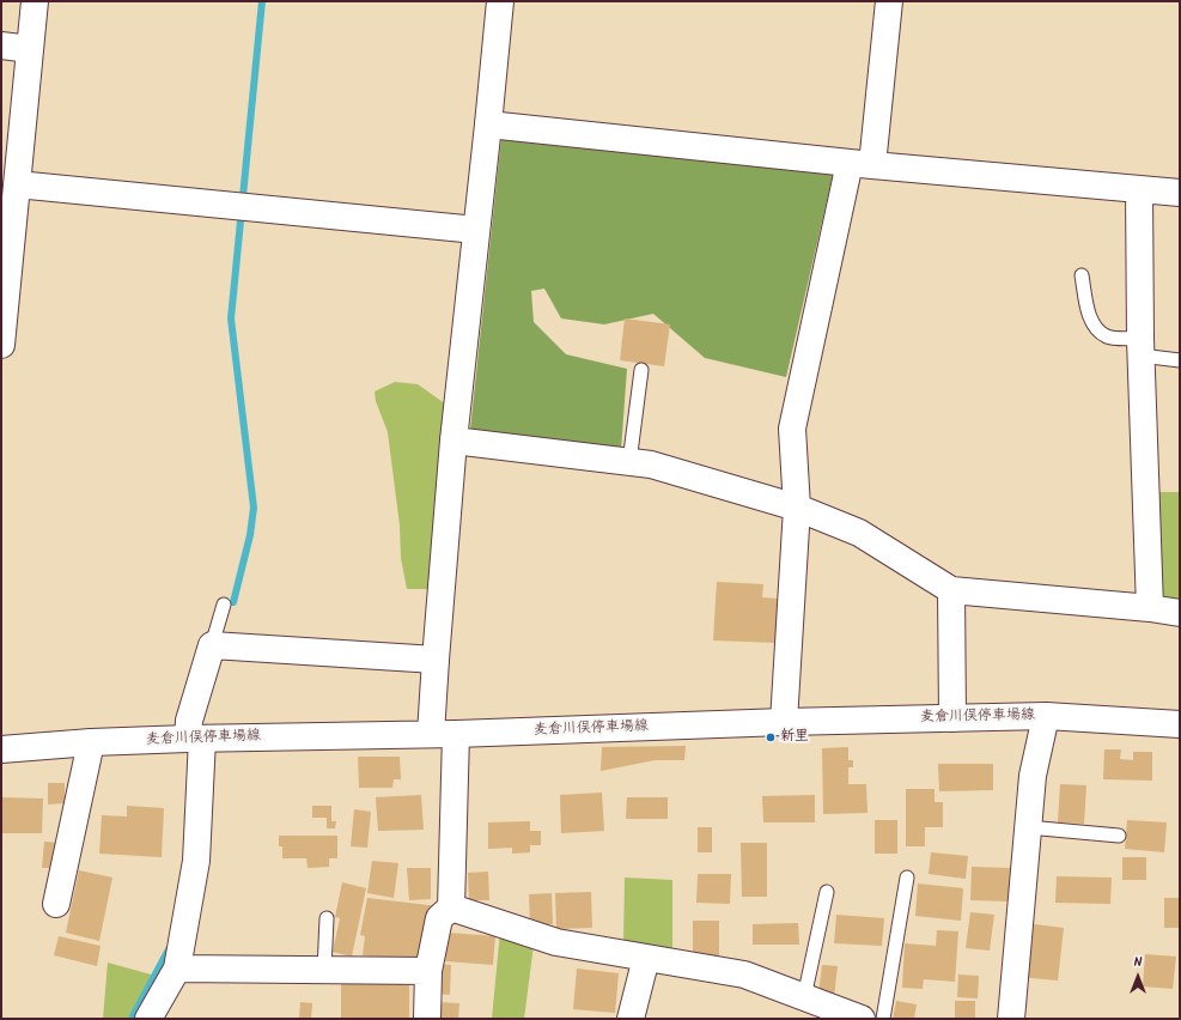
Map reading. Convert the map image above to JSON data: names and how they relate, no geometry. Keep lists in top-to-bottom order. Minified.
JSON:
{"streets":{"street":["麦倉川俣停車場線"]},"places":["新里"],"north":"top"}
